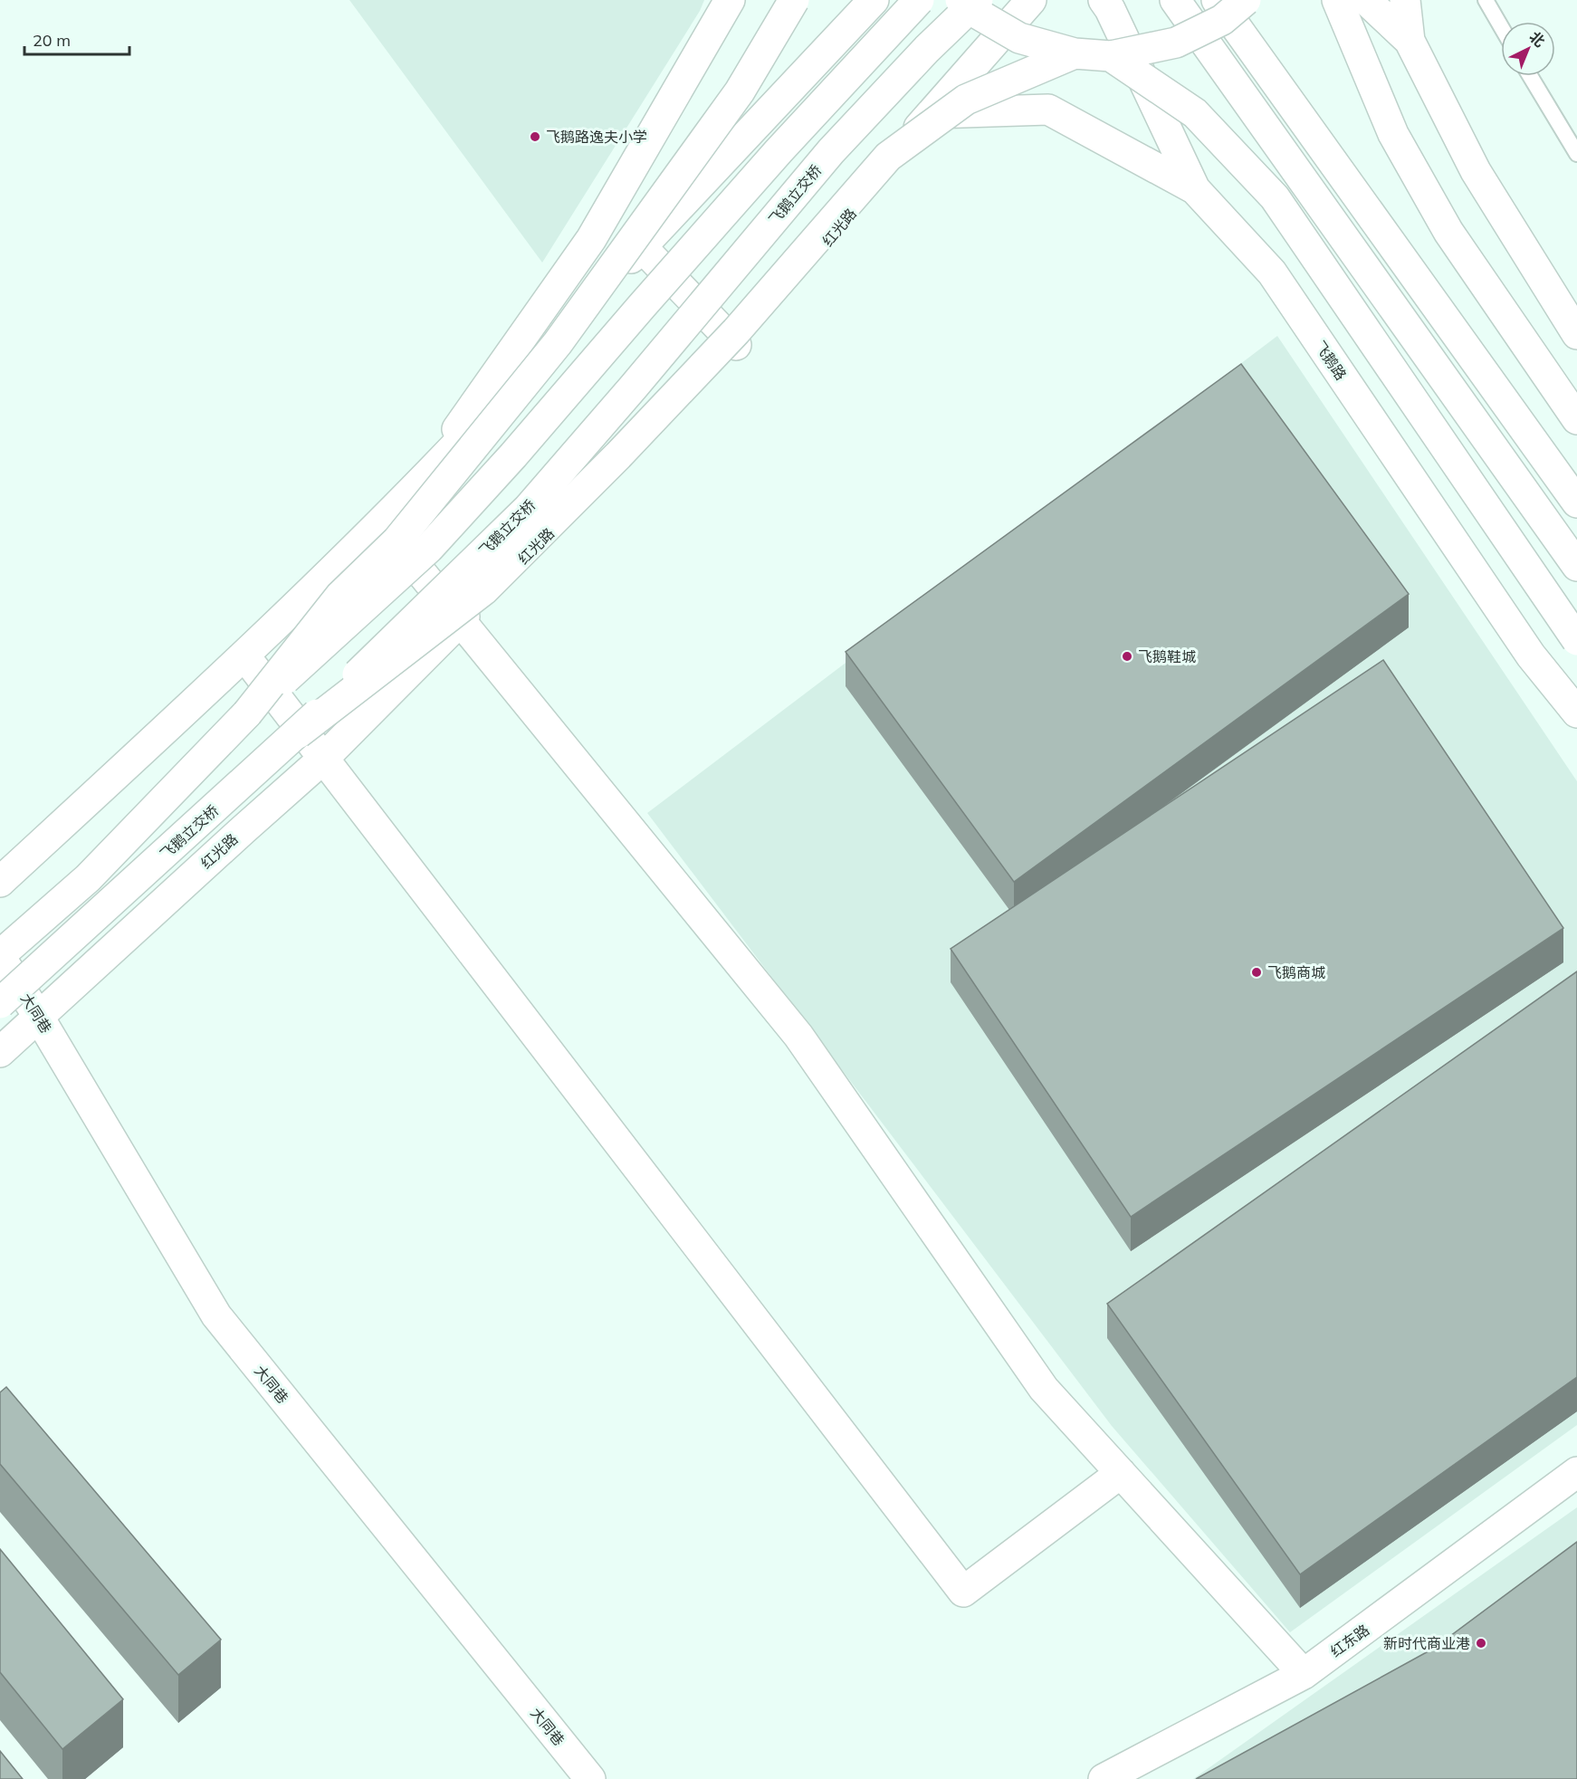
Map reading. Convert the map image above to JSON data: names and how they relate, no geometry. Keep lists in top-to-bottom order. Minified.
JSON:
{"streets":{"street":["飞鹅立交桥","红光路","飞鹅路","大同巷","红东路"]},"crossings":[["红光路","大同巷"]],"places":["飞鹅路逸夫小学","飞鹅鞋城","飞鹅商城","新时代商业港"],"scale_bar":"20 m","north":"top right"}
